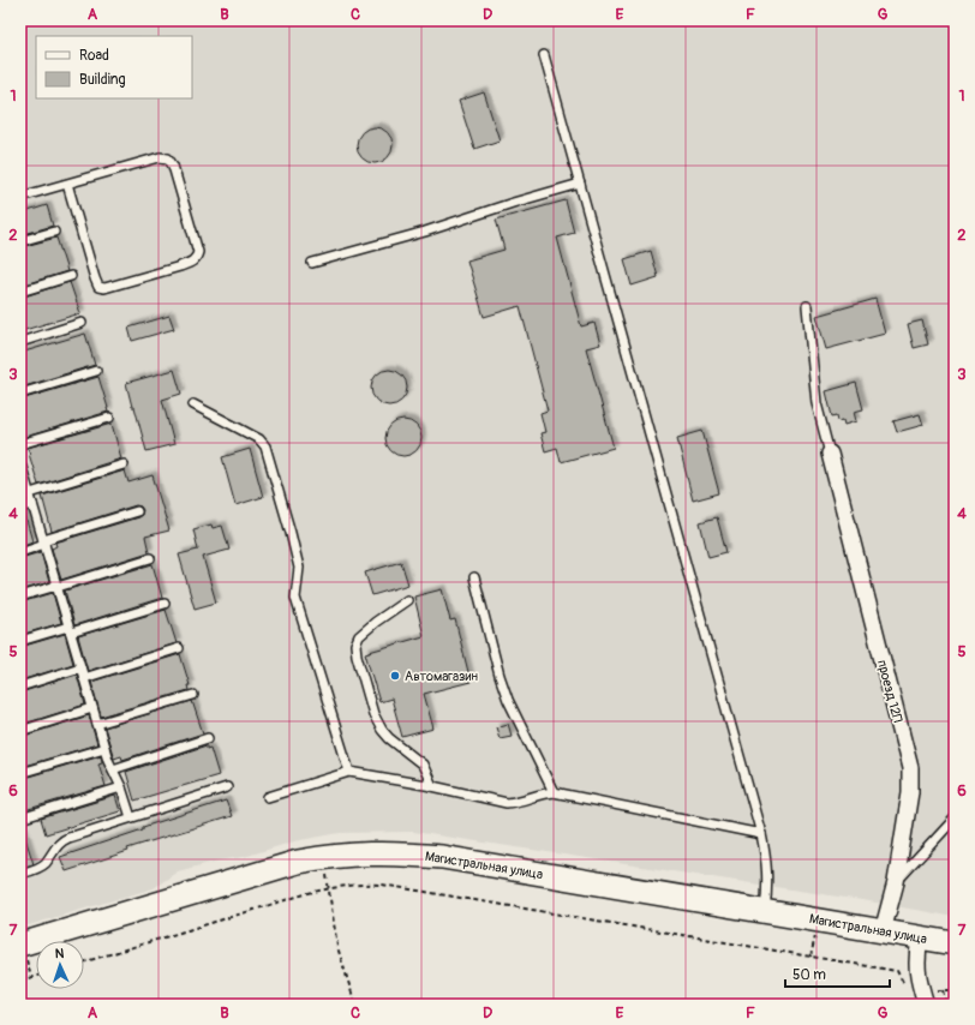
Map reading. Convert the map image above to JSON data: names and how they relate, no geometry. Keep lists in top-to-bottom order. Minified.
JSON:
{"streets":{"main road":["Магистральная улица"],"street":["проезд 12П"]},"crossings":[["проезд 12П","Магистральная улица"]],"places":["Автомагазин"],"legend":["Road","Building"],"scale_bar":"50 m","north":"top","grid":{"columns":["A","B","C","D","E","F","G"],"rows":["1","2","3","4","5","6","7"]}}
